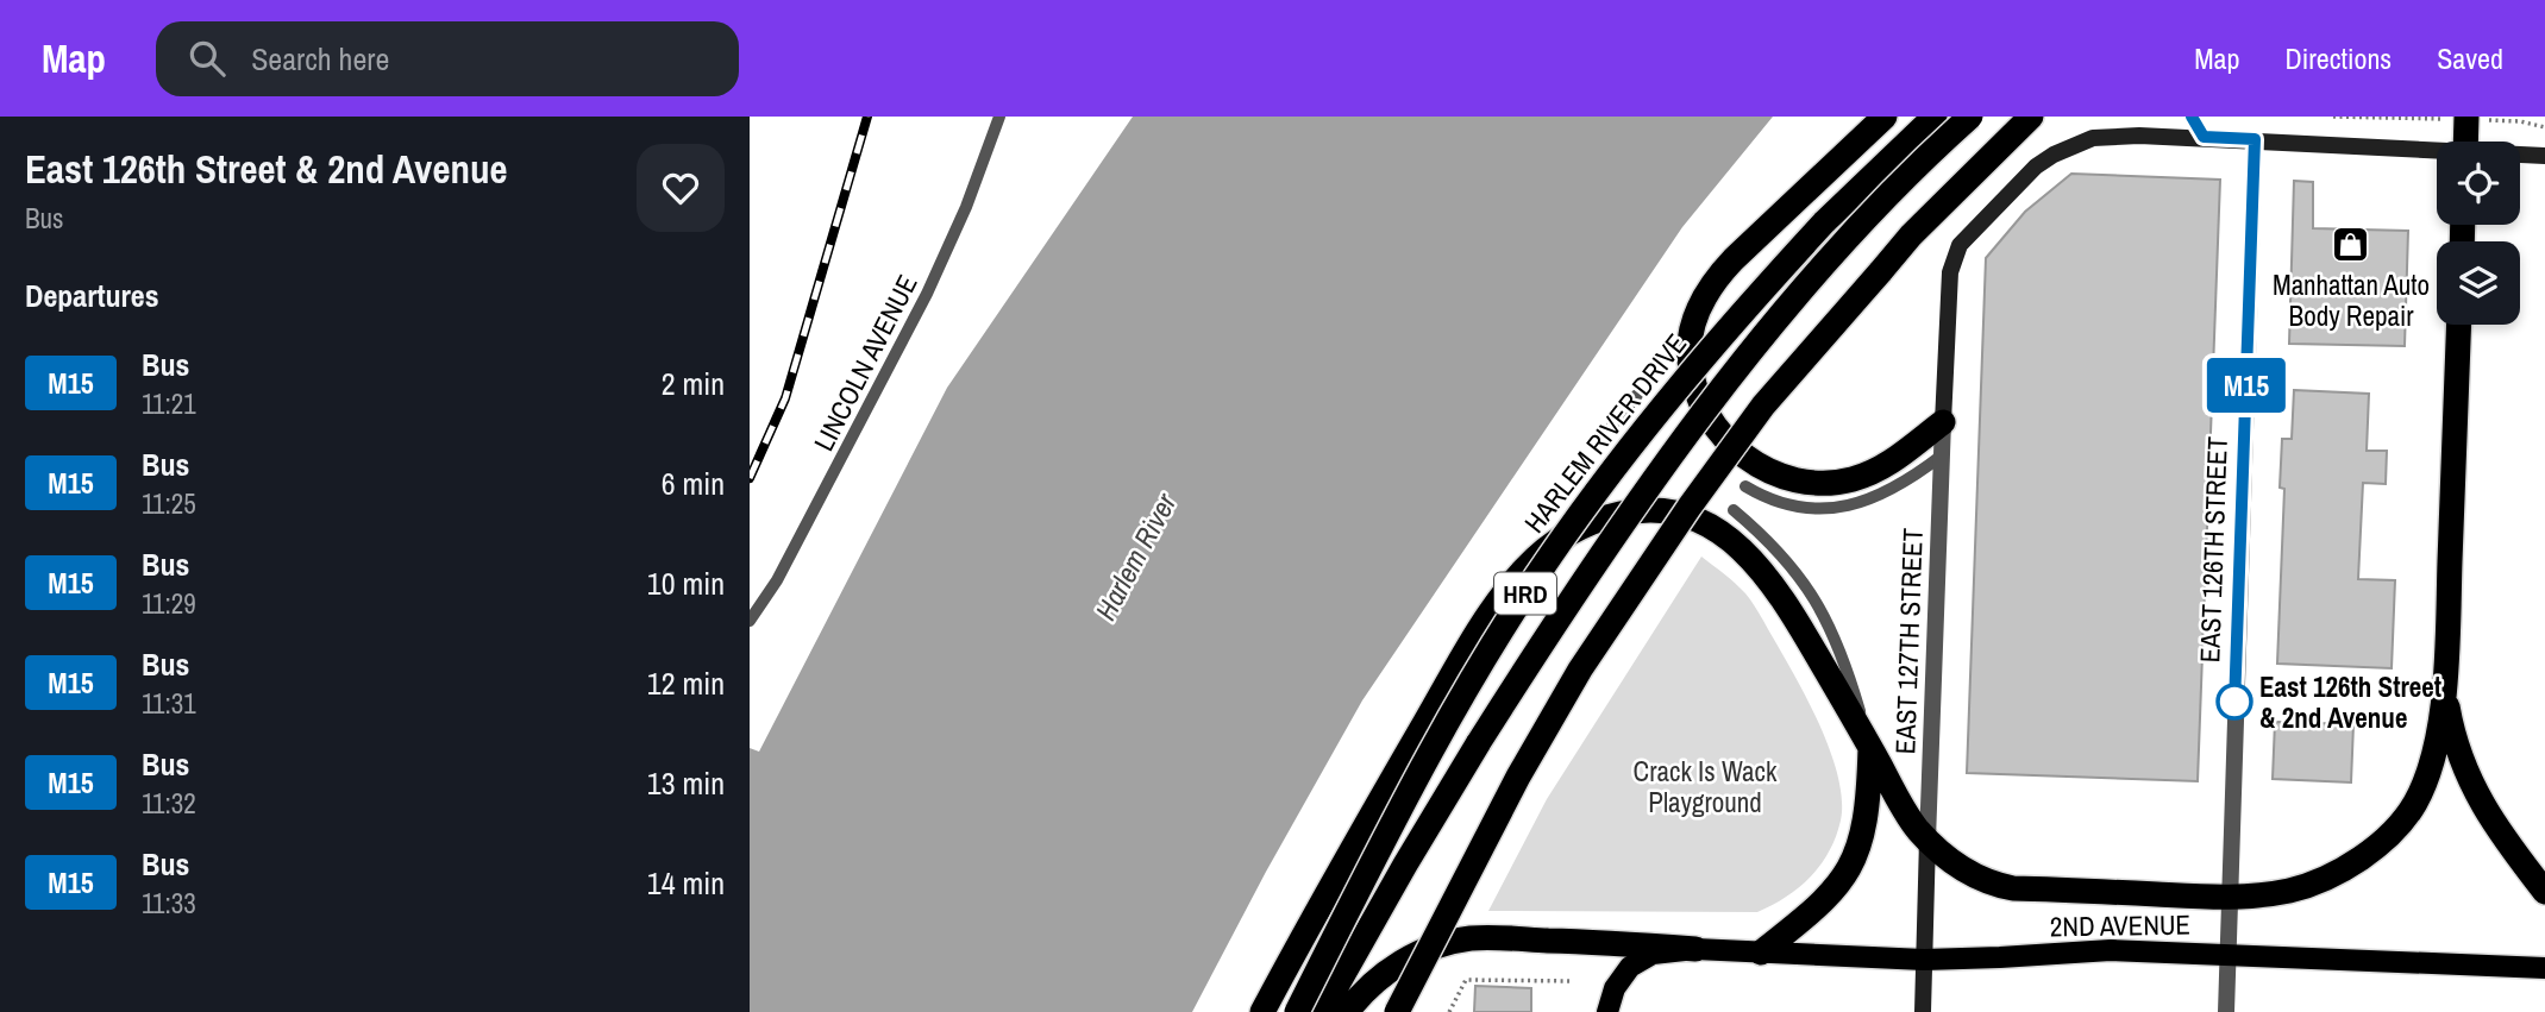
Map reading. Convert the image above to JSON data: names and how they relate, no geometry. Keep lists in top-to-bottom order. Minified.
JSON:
{"streets":{"highway":["HARLEM RIVER DRIVE","HRD"],"main road":["EAST 127TH STREET","2ND AVENUE"],"street":["EAST 126TH STREET"],"lane":["LINCOLN AVENUE"]},"crossings":[["EAST 126TH STREET","2ND AVENUE"],["EAST 127TH STREET","2ND AVENUE"]],"water":["Harlem River"],"parks":["Crack Is Wack Playground"],"places":{"shop":["Manhattan Auto Body Repair"],"other":["East 126th Street & 2nd Avenue"]},"lines":["bus line M15"],"page":{"header":"Map","search":"Search here","nav":["Map","Directions","Saved"],"heading":[["East 126th Street & 2nd Avenue","Bus"],"Departures"],"on_map":"M15","list":[{"mark":"M15","name":"Bus","note":"11:21","value":"2 min"},{"mark":"M15","name":"Bus","note":"11:25","value":"6 min"},{"mark":"M15","name":"Bus","note":"11:29","value":"10 min"},{"mark":"M15","name":"Bus","note":"11:31","value":"12 min"},{"mark":"M15","name":"Bus","note":"11:32","value":"13 min"},{"mark":"M15","name":"Bus","note":"11:33","value":"14 min"}]}}
